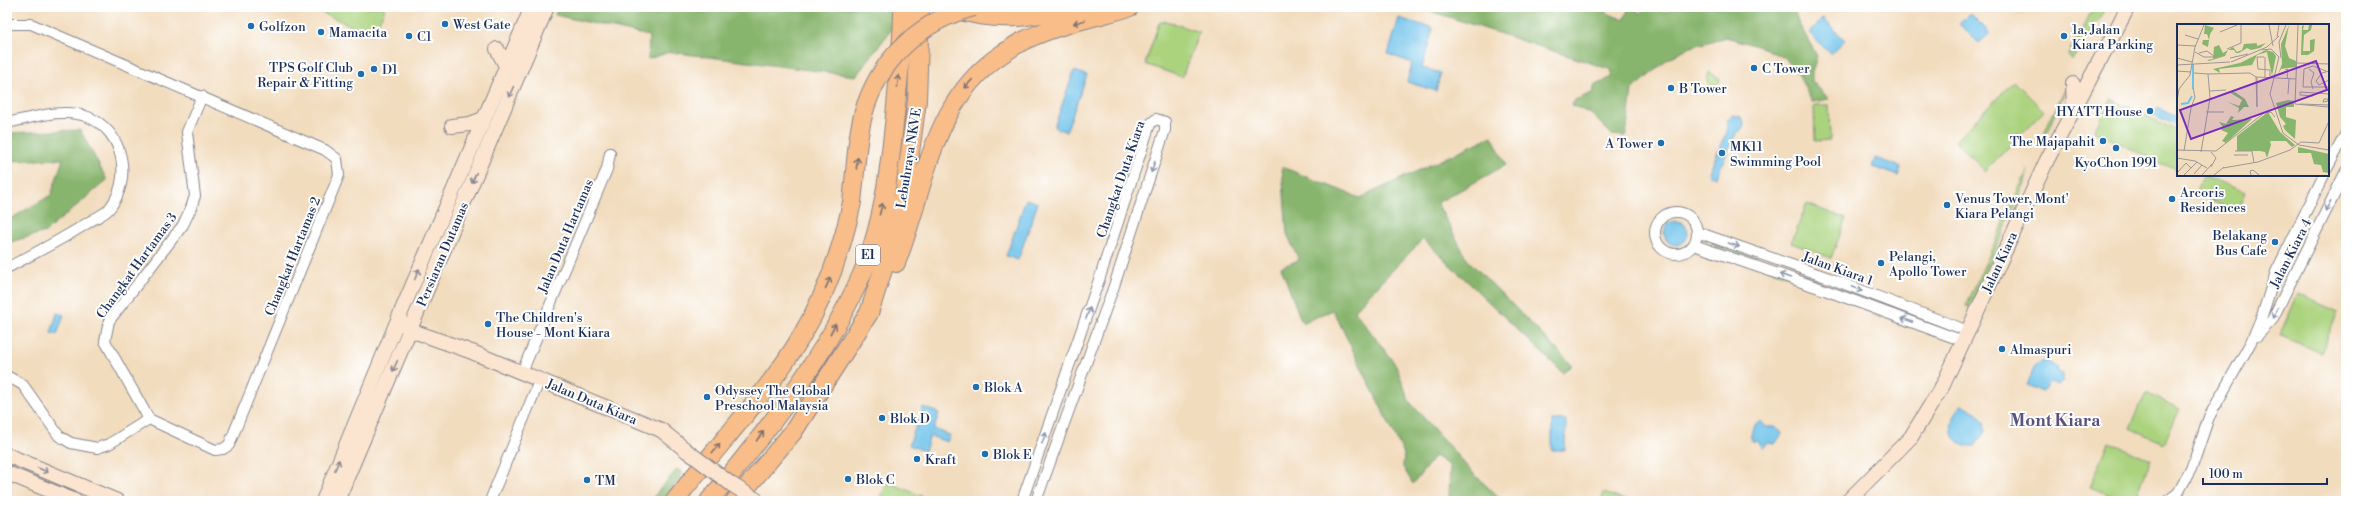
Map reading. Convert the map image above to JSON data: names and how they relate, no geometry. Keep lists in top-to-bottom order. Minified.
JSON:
{"streets":{"highway":["Lebuhraya NKVE","E1"],"street":["Changkat Duta Kiara","Jalan Duta Hartamas","Jalan Kiara 4","Persiaran Dutamas","Changkat Hartamas 2","Jalan Kiara","Changkat Hartamas 3","Jalan Kiara 1","Jalan Duta Kiara"]},"crossings":[["Jalan Duta Hartamas","Jalan Duta Kiara"],["Persiaran Dutamas","Jalan Duta Kiara"],["Changkat Hartamas 2","Changkat Hartamas 3"],["Jalan Kiara","Jalan Kiara 1"]],"districts":["Mont Kiara"],"places":["West Gate","Golfzon","Mamacita","C1","1a, Jalan Kiara Parking","C Tower","D1","TPS Golf Club Repair & Fitting","B Tower","HYATT House","The Majapahit","A Tower","KyoChon 1991","MK11 Swimming Pool","Arcoris Residences","Venus Tower, Mont' Kiara Pelangi","Belakang Bus Cafe","Pelangi, Apollo Tower","The Children's House - Mont Kiara","Almaspuri","Blok A","Odyssey The Global Preschool Malaysia","Blok D","Blok E","Kraft","Blok C","TM"],"scale_bar":"100 m"}
